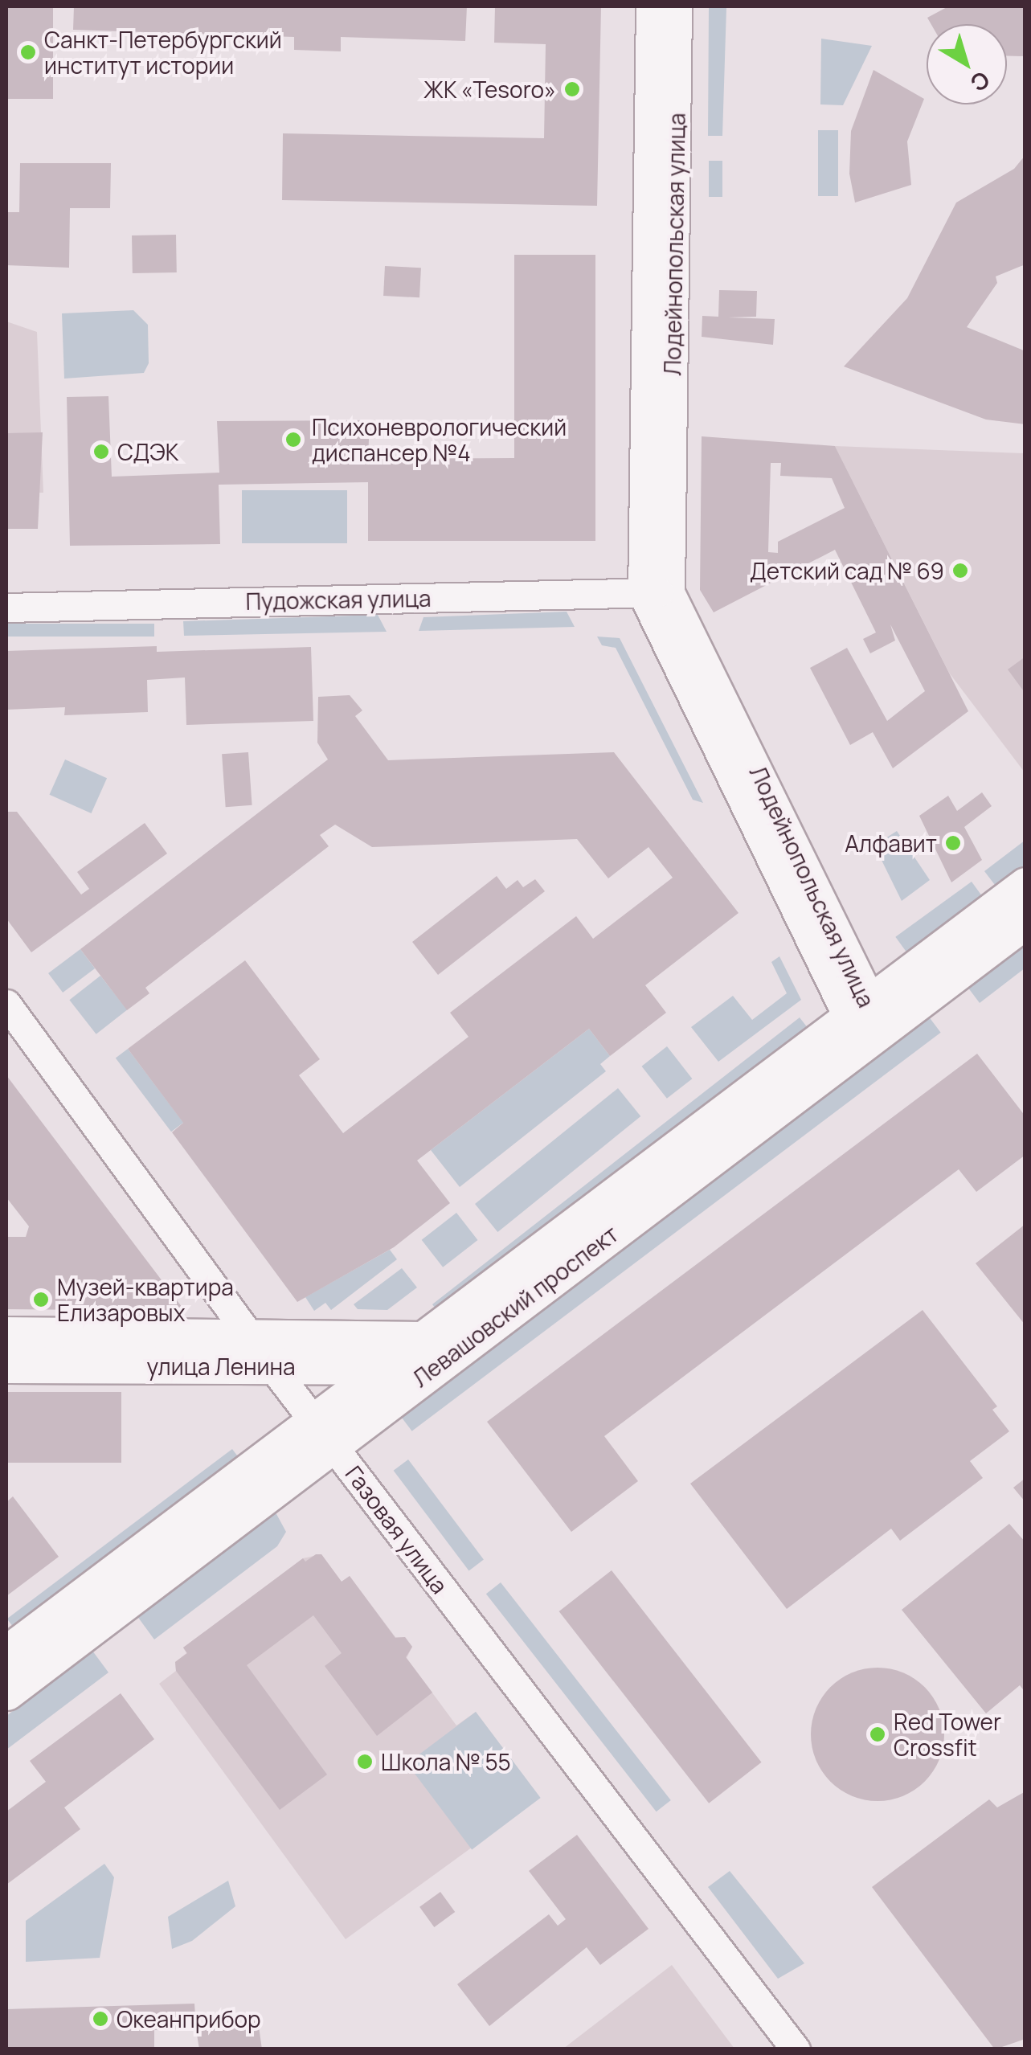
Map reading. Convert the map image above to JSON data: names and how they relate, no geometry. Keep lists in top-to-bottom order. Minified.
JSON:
{"streets":{"street":["Лодейнопольская улица","Пудожская улица","Левашовский проспект","улица Ленина","Газовая улица"]},"crossings":[["Лодейнопольская улица","Пудожская улица"],["Лодейнопольская улица","Левашовский проспект"],["Левашовский проспект","улица Ленина"],["Левашовский проспект","Газовая улица"],["улица Ленина","Газовая улица"]],"places":["Санкт-Петербургский институт истории","ЖК «Tesoro»","Психоневрологический диспансер №4","СДЭК","Детский сад № 69","Алфавит","Музей-квартира Елизаровых","Red Tower Crossfit","Школа № 55","Океанприбор"],"north":"bottom right"}
